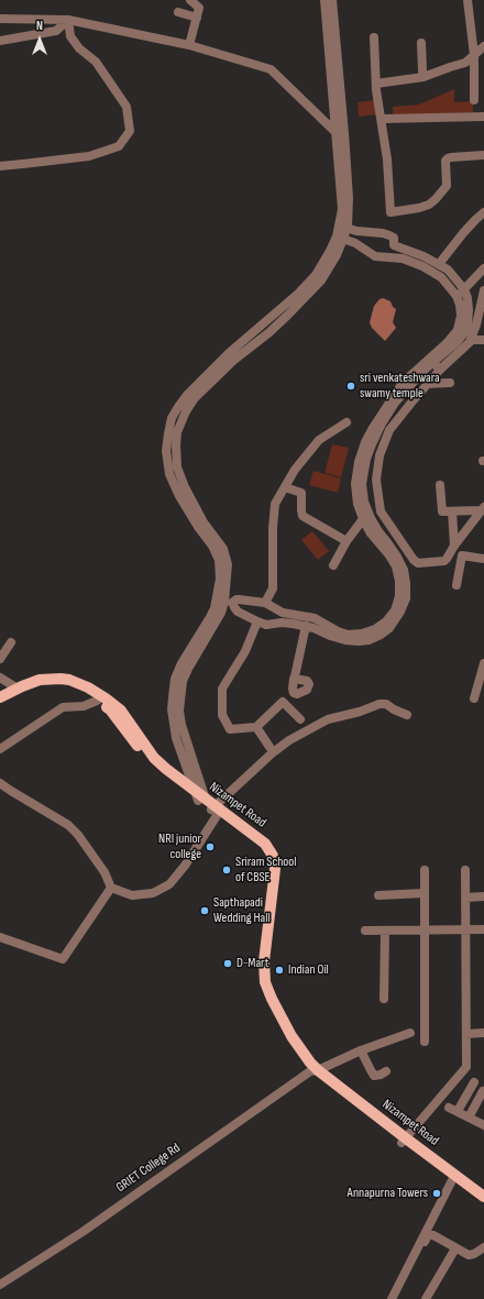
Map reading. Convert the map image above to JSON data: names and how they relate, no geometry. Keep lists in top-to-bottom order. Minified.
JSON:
{"streets":{"main road":["Nizampet Road"],"street":["GRIET College Rd"]},"crossings":[["Nizampet Road","GRIET College Rd"]],"places":["sri venkateshwara swamy temple","NRI junior college","Sriram School of CBSE","Sapthapadi Wedding Hall","D-Mart","Indian Oil","Annapurna Towers"],"north":"top"}
